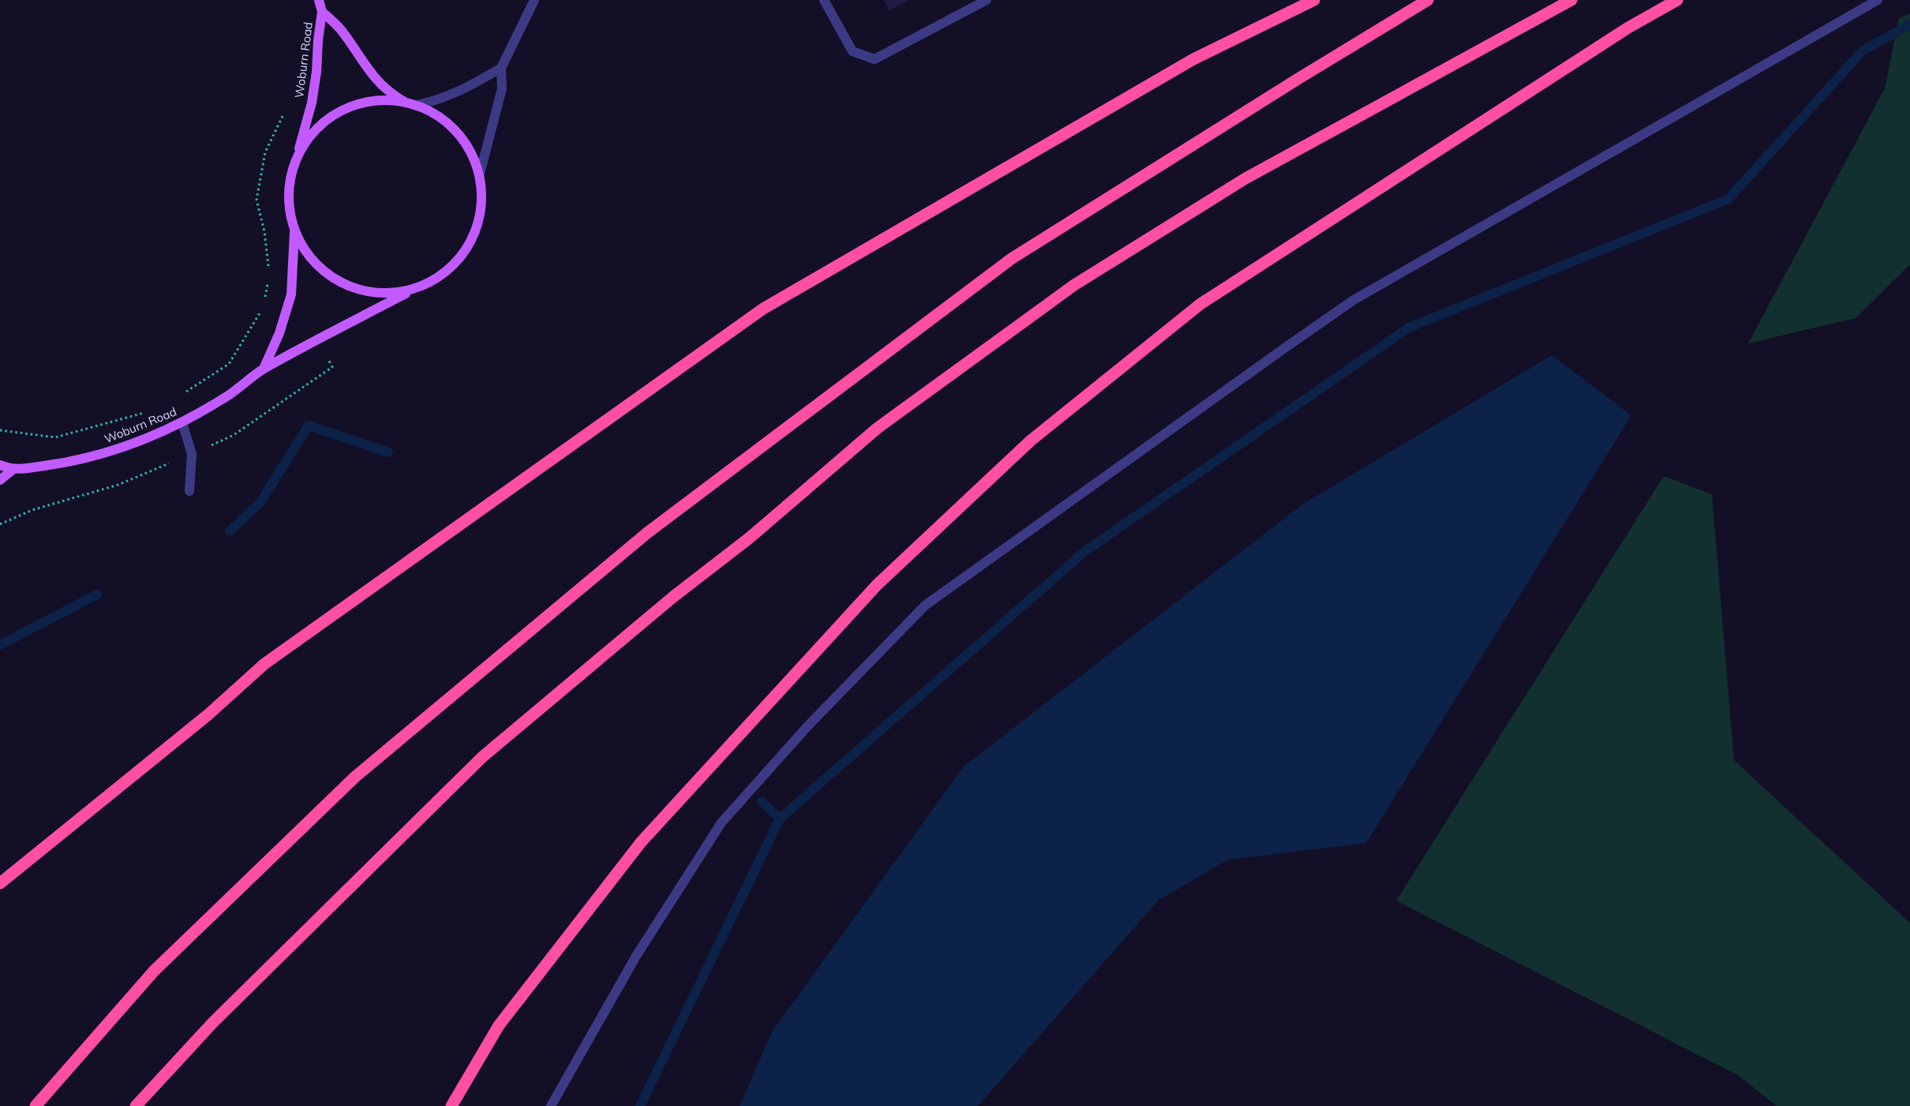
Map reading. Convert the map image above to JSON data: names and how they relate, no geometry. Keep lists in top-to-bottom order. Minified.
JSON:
{"streets":{"main road":["Woburn Road"]}}
